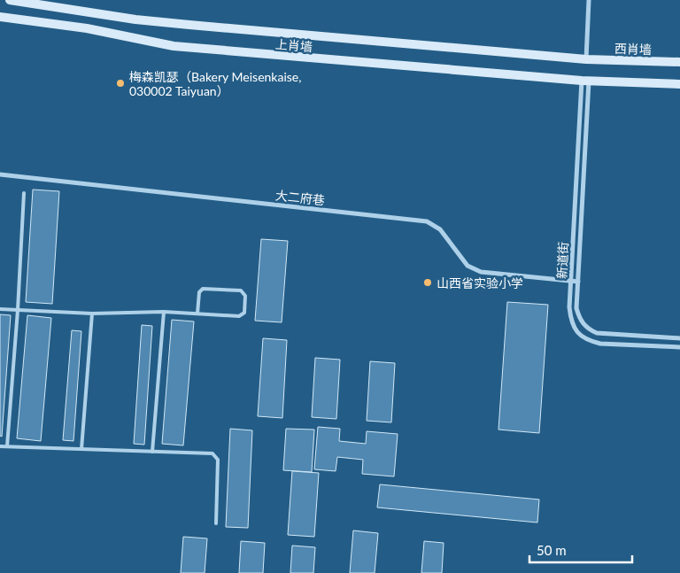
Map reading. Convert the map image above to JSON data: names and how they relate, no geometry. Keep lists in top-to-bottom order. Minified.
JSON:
{"streets":{"street":["上肖墙","西肖墙","大二府巷","新道街"]},"crossings":[["上肖墙","西肖墙"],["上肖墙","新道街"],["大二府巷","新道街"]],"places":["梅森凯瑟（Bakery Meisenkaise, 030002 Taiyuan）","山西省实验小学"],"scale_bar":"50 m"}
